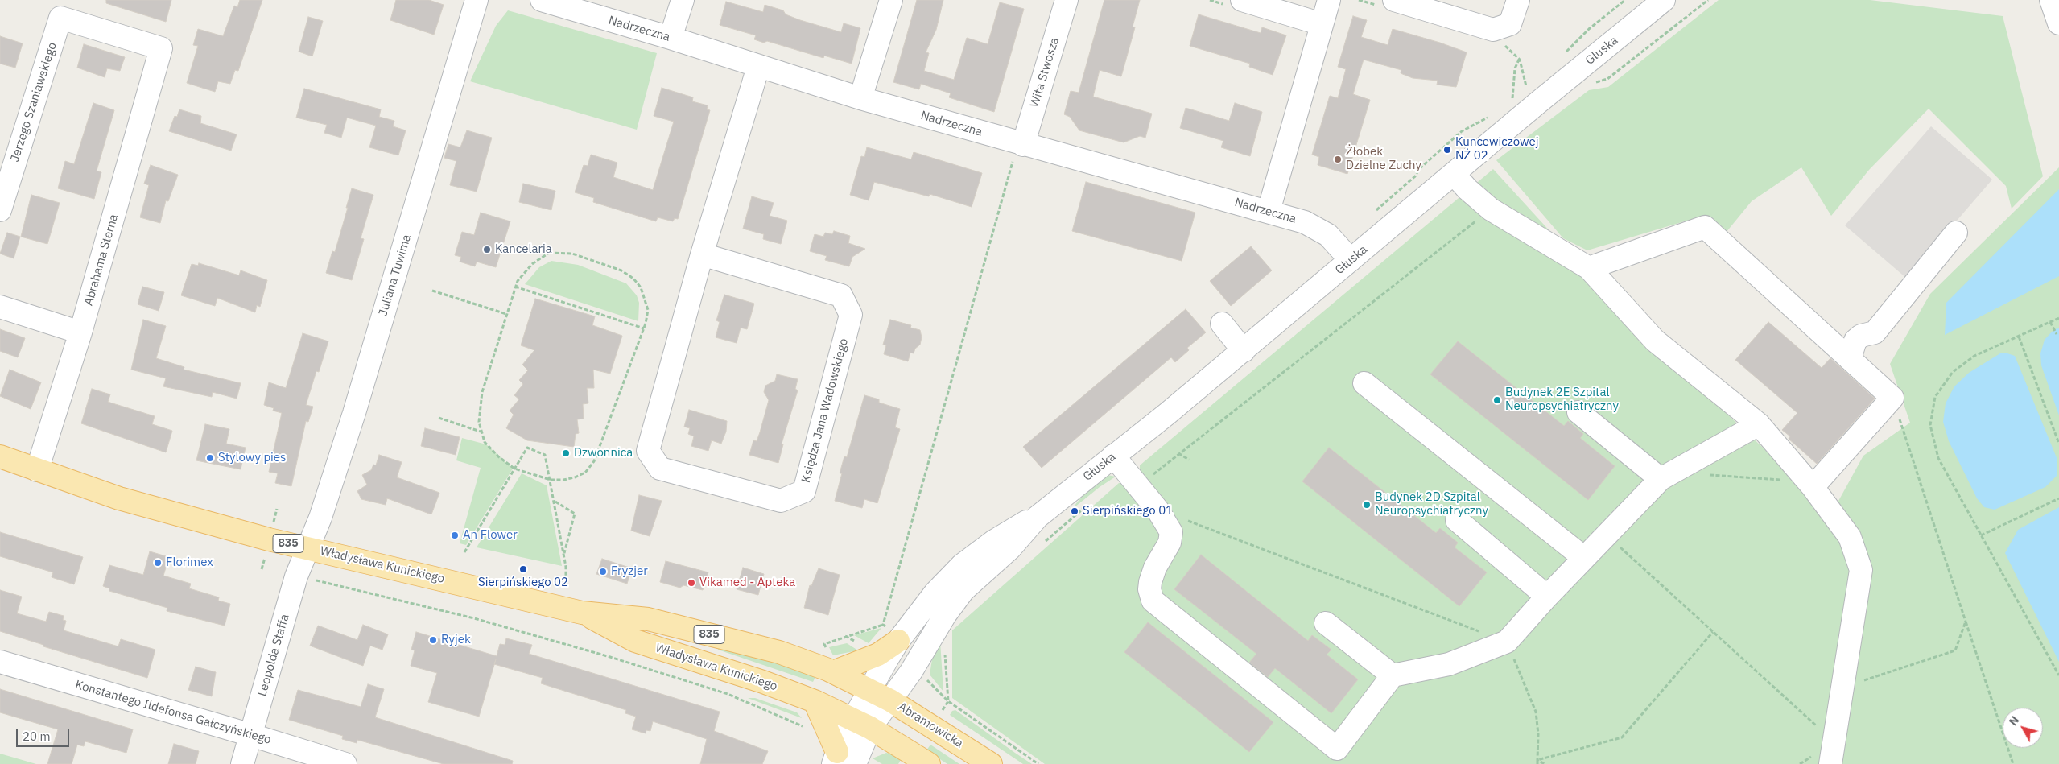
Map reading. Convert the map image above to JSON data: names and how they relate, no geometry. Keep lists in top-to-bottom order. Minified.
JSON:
{"streets":{"main road":["835","Władysława Kunickiego","Abramowicka"],"street":["Nadrzeczna","Głuska","Wita Stwosza","Jerzego Szaniawskiego","Abrahama Sterna","Juliana Tuwima","Księdza Jana Wadowskiego","Leopolda Staffa","Konstantego Ildefonsa Gałczyńskiego"]},"crossings":[["Nadrzeczna","Głuska"],["Nadrzeczna","Wita Stwosza"],["Nadrzeczna","Księdza Jana Wadowskiego"],["Głuska","835"],["Głuska","Władysława Kunickiego"],["Głuska","Abramowicka"],["Jerzego Szaniawskiego","Abrahama Sterna"],["Abrahama Sterna","Władysława Kunickiego"],["Juliana Tuwima","Władysława Kunickiego"],["Juliana Tuwima","Leopolda Staffa"],["835","Władysława Kunickiego"],["Władysława Kunickiego","Leopolda Staffa"],["Władysława Kunickiego","Abramowicka"],["Leopolda Staffa","Konstantego Ildefonsa Gałczyńskiego"]],"places":["Kuncewiczowej NŻ 02","Żłobek Dzielne Zuchy","Kancelaria","Budynek 2E Szpital Neuropsychiatryczny","Dzwonnica","Stylowy pies","Budynek 2D Szpital Neuropsychiatryczny","Sierpińskiego 01","An Flower","Florimex","Sierpińskiego 02","Fryzjer","Vikamed - Apteka","Ryjek"],"scale_bar":"20 m","north":"top left"}
